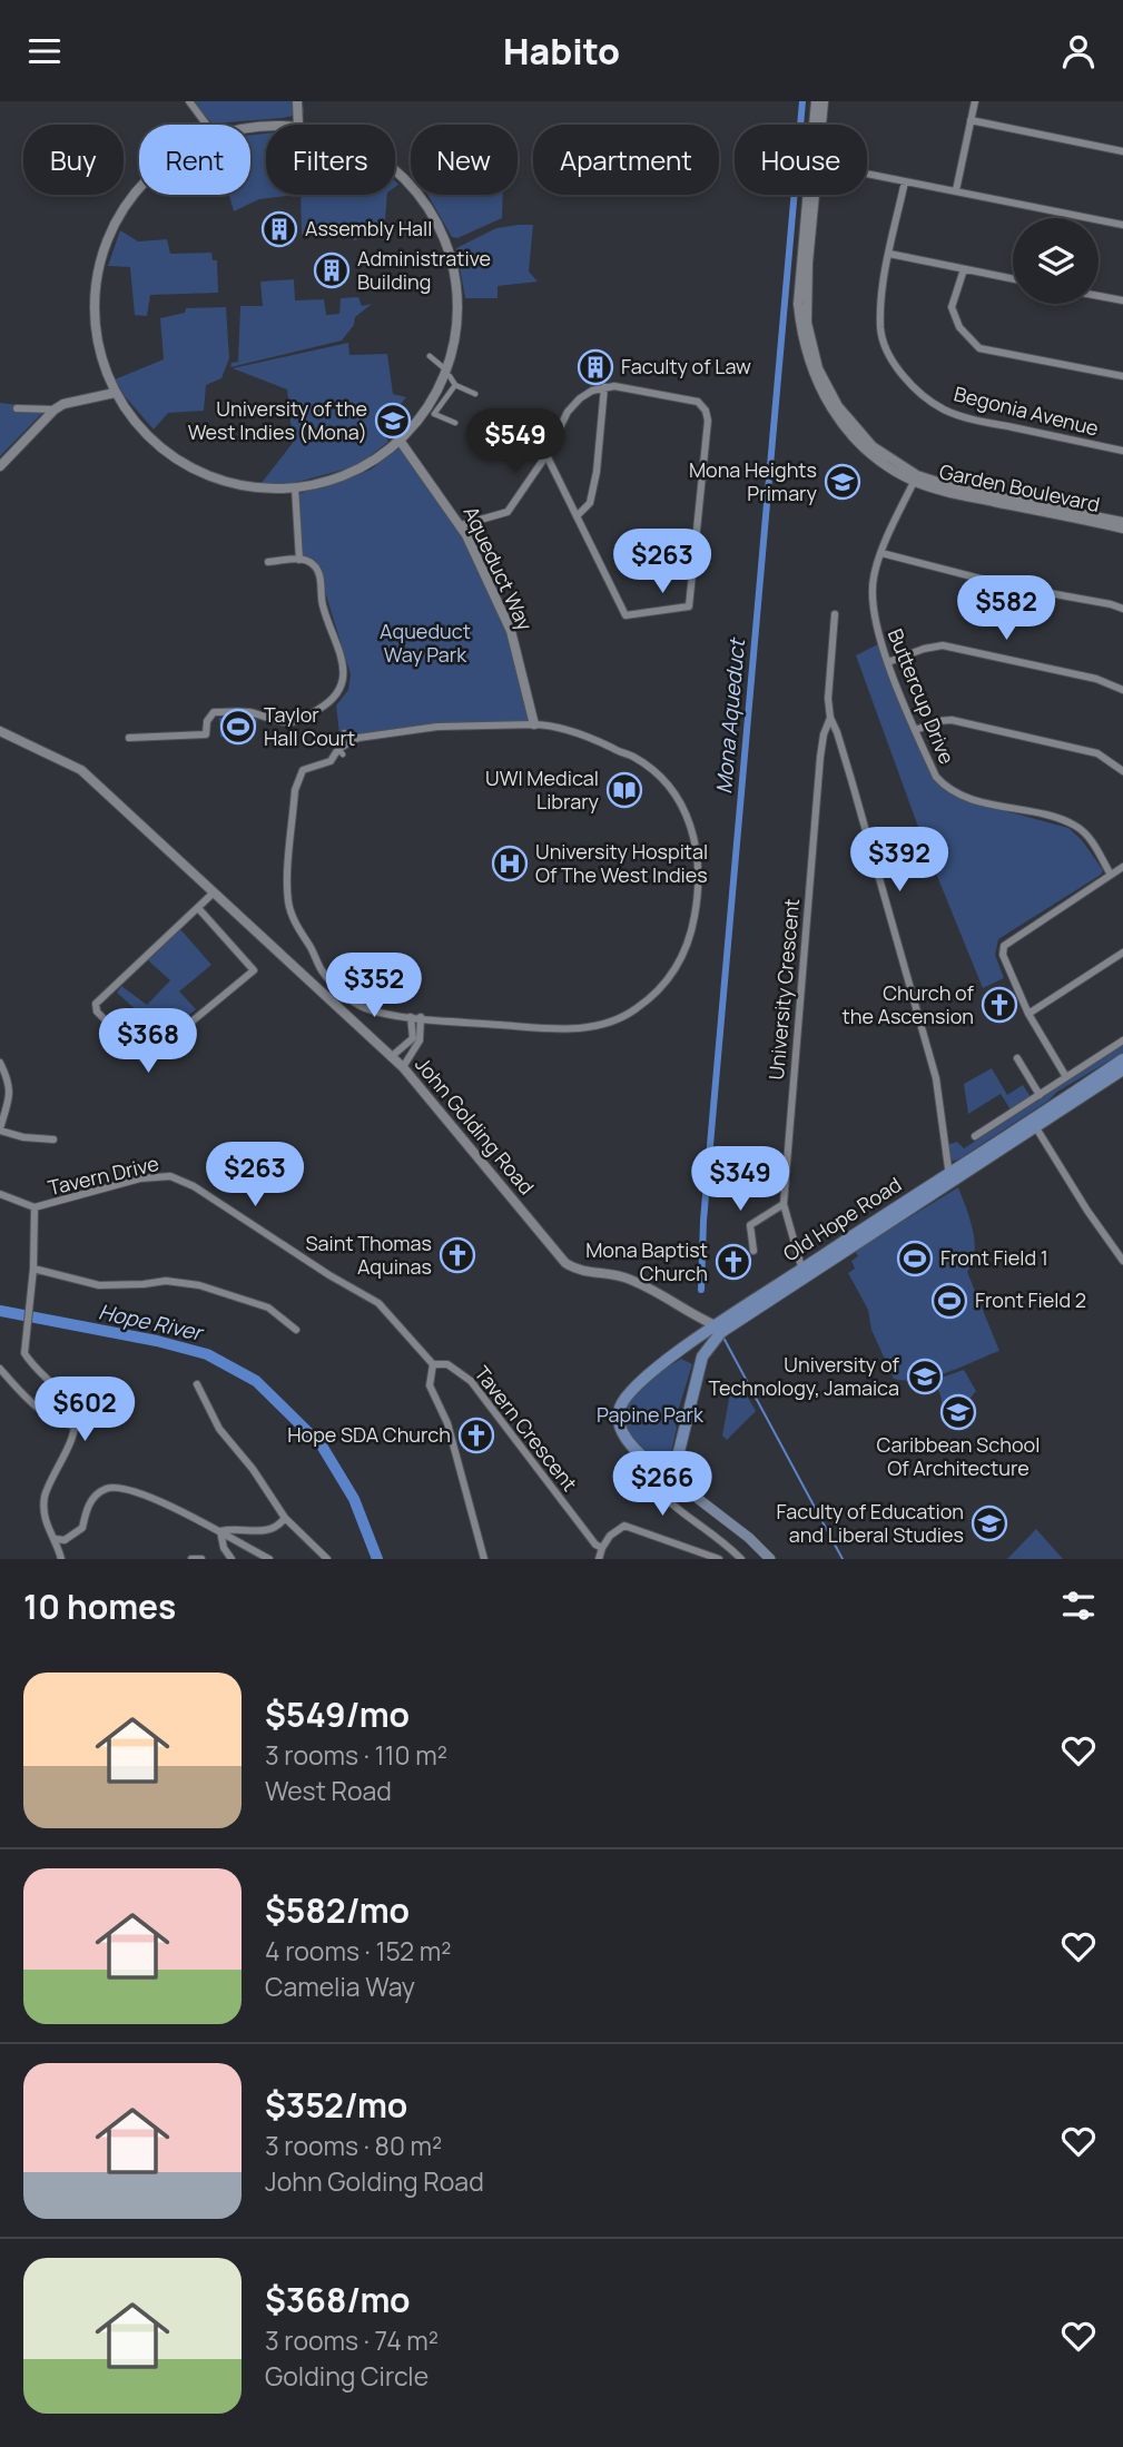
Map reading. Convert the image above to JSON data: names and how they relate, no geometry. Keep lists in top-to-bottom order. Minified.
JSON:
{"streets":{"main road":["Old Hope Road"],"street":["Begonia Avenue","Garden Boulevard","Aqueduct Way","Buttercup Drive","University Crescent","John Golding Road","Tavern Drive","Tavern Crescent"]},"crossings":[["Garden Boulevard","Buttercup Drive"],["University Crescent","Old Hope Road"],["John Golding Road","Old Hope Road"],["Tavern Drive","Tavern Crescent"]],"water":["Mona Aqueduct","Hope River"],"parks":["Aqueduct Way Park","Papine Park"],"places":{"building":["Assembly Hall","Administrative Building","Faculty of Law"],"school or university":["University of the West Indies (Mona)","Mona Heights Primary","University of Technology, Jamaica","Caribbean School Of Architecture","Faculty of Education and Liberal Studies"],"sports":["Taylor Hall Court","Front Field 1","Front Field 2"],"library":["UWI Medical Library"],"hospital":["University Hospital Of The West Indies"],"church":["Church of the Ascension","Saint Thomas Aquinas","Mona Baptist Church","Hope SDA Church"]},"page":{"header":"Habito","chip":["Buy","Rent","Filters","New","Apartment","House"],"price":["$549","$263","$582","$392","$352","$368","$263","$349","$602","$266"],"heading":"10 homes","list":[{"name":"$549/mo","note":"3 rooms · 110 m² · West Road"},{"name":"$582/mo","note":"4 rooms · 152 m² · Camelia Way"},{"name":"$352/mo","note":"3 rooms · 80 m² · John Golding Road"},{"name":"$368/mo","note":"3 rooms · 74 m² · Golding Circle"}]}}
